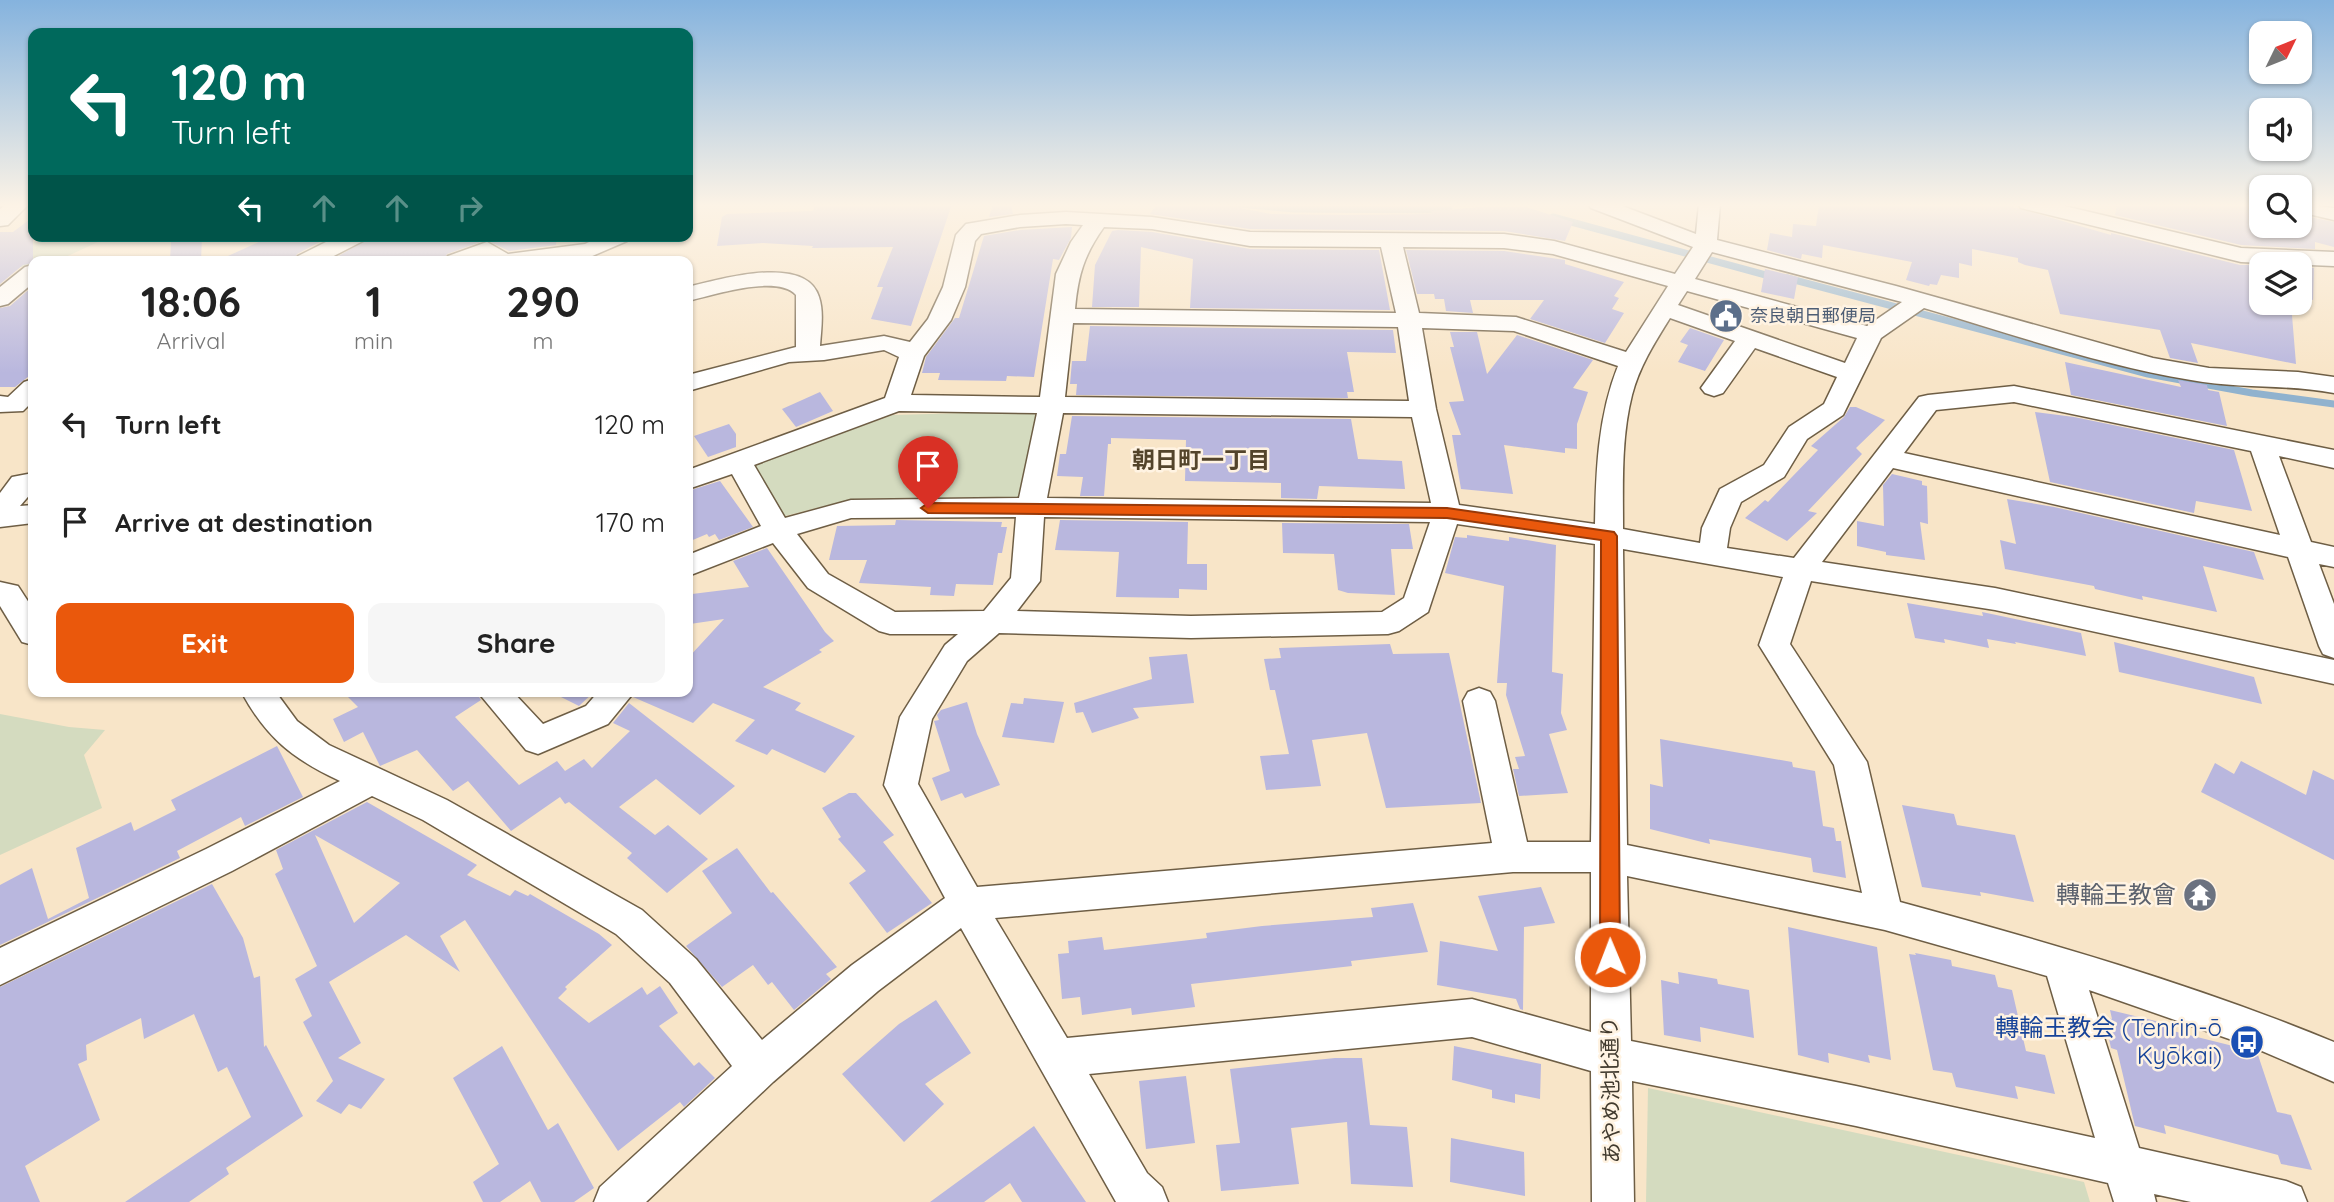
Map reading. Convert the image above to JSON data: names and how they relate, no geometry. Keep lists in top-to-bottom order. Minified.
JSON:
{"streets":{"street":["あやめ池北通り"]},"districts":["朝日町一丁目"],"places":{"public building":["奈良朝日郵便局"],"temple":["轉輪王教會"],"bus stop":["轉輪王教会 (Tenrin-ō Kyōkai)"]},"north":"top right","page":{"turn":["120 m","Turn left"],"eta":["18:06","Arrival","1","min","290","m"],"list":[{"name":"Turn left","value":"120 m"},{"name":"Arrive at destination","value":"170 m"}],"buttons":["Exit","Share"]}}
